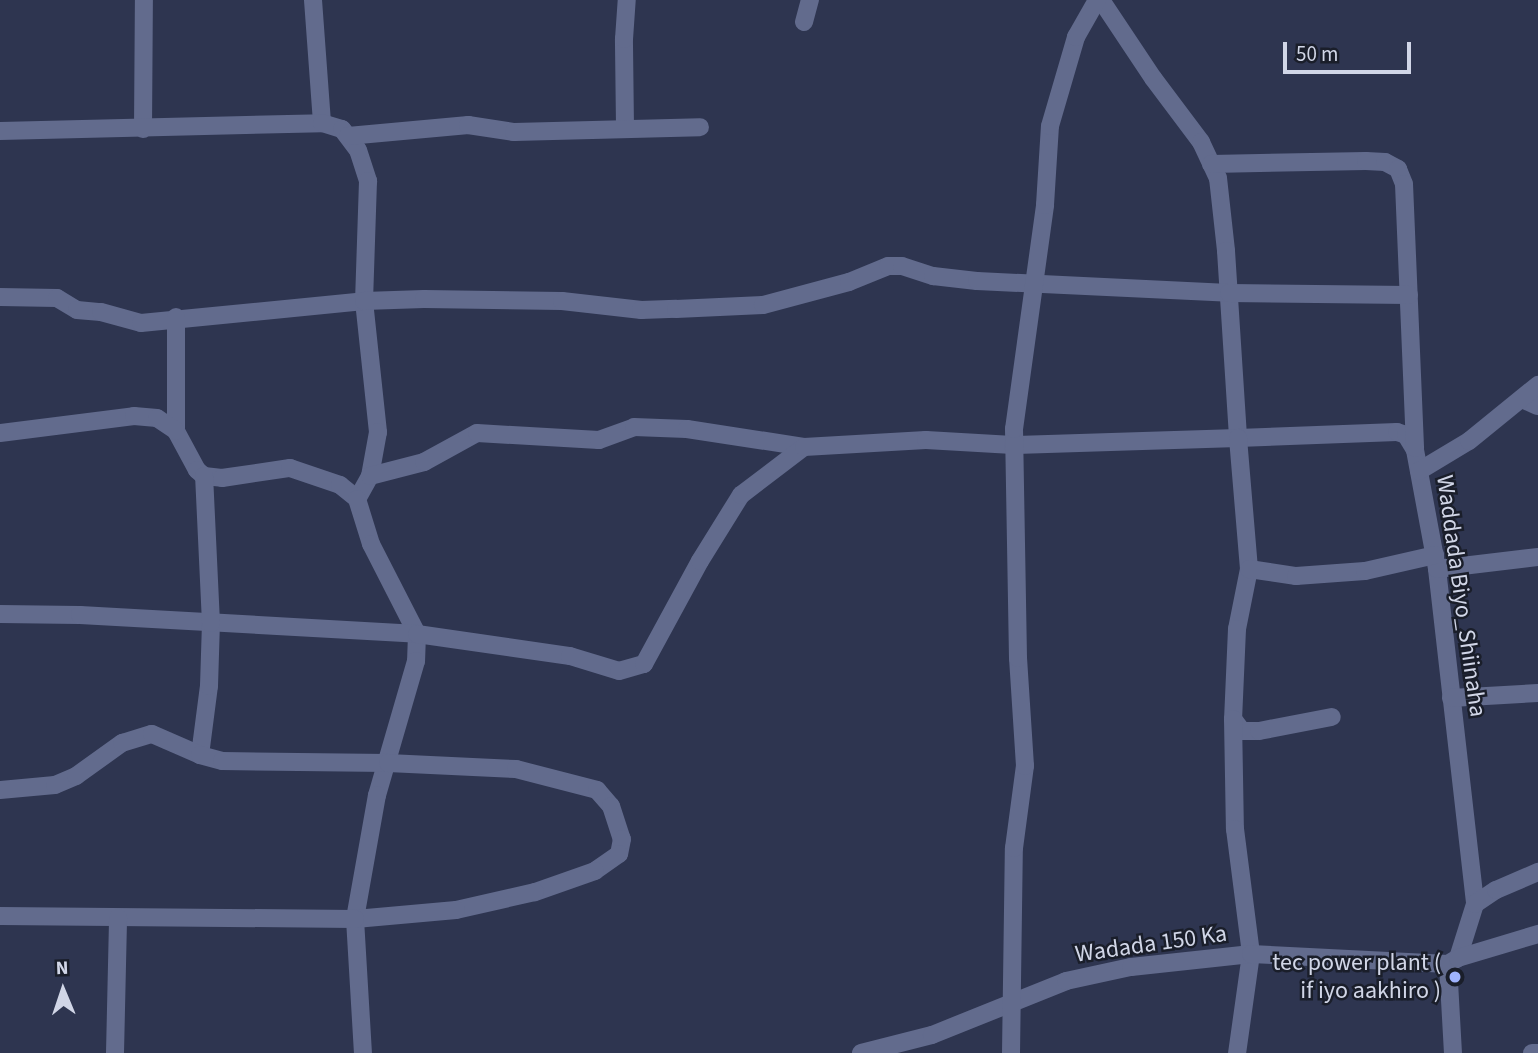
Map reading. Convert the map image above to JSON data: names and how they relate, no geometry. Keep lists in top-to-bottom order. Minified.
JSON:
{"streets":{"street":["Waddada Biyo_Shiinaha","Wadada 150 Ka"]},"places":["tec power plant ( if iyo aakhiro )"],"scale_bar":"50 m","north":"top"}
